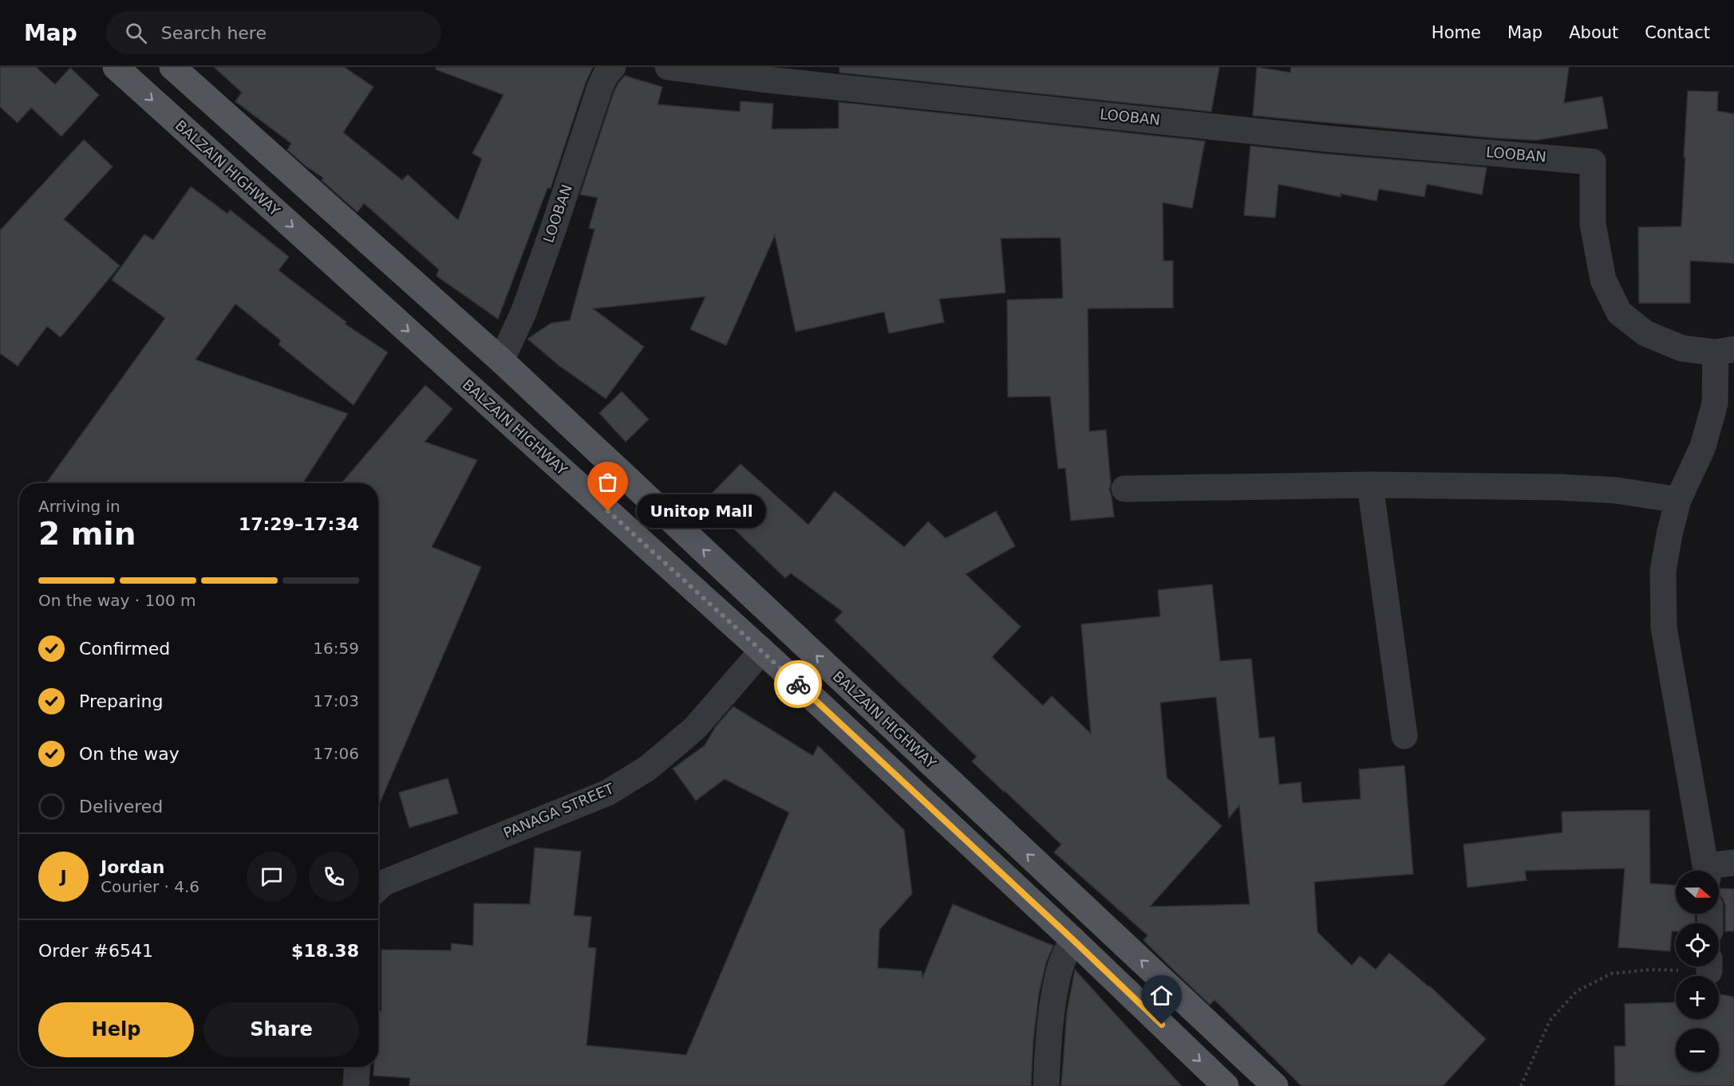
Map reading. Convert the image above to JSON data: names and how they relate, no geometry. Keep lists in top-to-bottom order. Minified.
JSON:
{"streets":{"main road":["BALZAIN HIGHWAY"],"street":["LOOBAN","PANAGA STREET"]},"crossings":[["LOOBAN","BALZAIN HIGHWAY"],["BALZAIN HIGHWAY","PANAGA STREET"]],"places":["Unitop Mall"],"north":"right","page":{"header":"Map","search":"Search here","nav":["Home","Map","About","Contact"],"heading":["2 min","Arriving in","17:29–17:34"],"panel":["Jordan","Courier · 4.6","Order #6541","$18.38"],"bubble":"Unitop Mall","bar":"On the way · 100 m","list":[["Confirmed","16:59"],["Preparing","17:03"],["On the way","17:06"],"Delivered"],"round":"J","map_buttons":["+","−"],"buttons":["Help","Share"]}}
